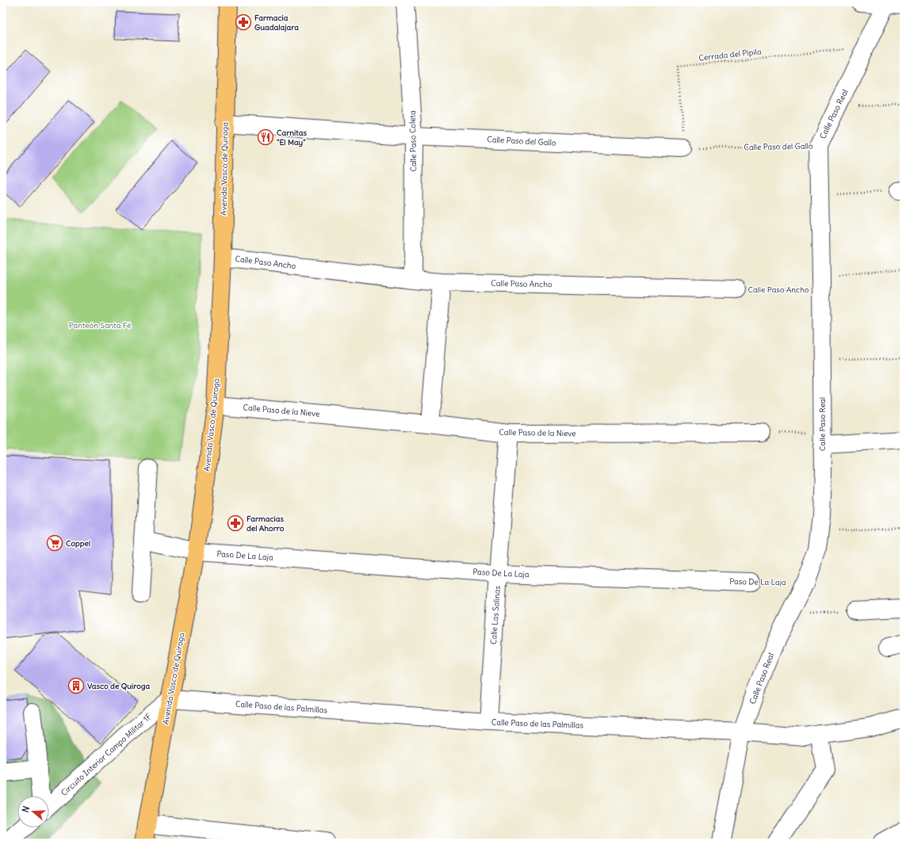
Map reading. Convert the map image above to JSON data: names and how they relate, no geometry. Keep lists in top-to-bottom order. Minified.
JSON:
{"streets":{"main road":["Avenida Vasco de Quiroga"],"street":["Calle Paso Real","Calle Paso Coleta","Calle Paso del Gallo","Calle Paso Ancho","Calle Paso de la Nieve","Paso De La Laja","Calle Las Salinas","Calle Paso de las Palmillas","Circuito Interior Campo Militar 1F"],"path":["Cerrada del Pípila"]},"crossings":[["Cerrada del Pípila","Calle Paso Real"],["Cerrada del Pípila","Calle Paso del Gallo"],["Calle Paso Real","Calle Paso del Gallo"],["Calle Paso Real","Calle Paso Ancho"],["Calle Paso Real","Paso De La Laja"],["Calle Paso Real","Calle Paso de las Palmillas"],["Calle Paso Coleta","Calle Paso del Gallo"],["Calle Paso Coleta","Calle Paso Ancho"],["Calle Paso del Gallo","Avenida Vasco de Quiroga"],["Avenida Vasco de Quiroga","Calle Paso Ancho"],["Avenida Vasco de Quiroga","Calle Paso de la Nieve"],["Avenida Vasco de Quiroga","Paso De La Laja"],["Avenida Vasco de Quiroga","Calle Paso de las Palmillas"],["Avenida Vasco de Quiroga","Circuito Interior Campo Militar 1F"],["Calle Paso de la Nieve","Calle Las Salinas"],["Paso De La Laja","Calle Las Salinas"],["Calle Las Salinas","Calle Paso de las Palmillas"],["Calle Paso de las Palmillas","Circuito Interior Campo Militar 1F"]],"parks":["Panteón Santa Fé"],"places":{"pharmacy":["Farmacia Guadalajara","Farmacias del Ahorro"],"restaurant":["Carnitas \"El May\""],"supermarket":["Coppel"],"building":["Vasco de Quiroga"]},"north":"left"}
